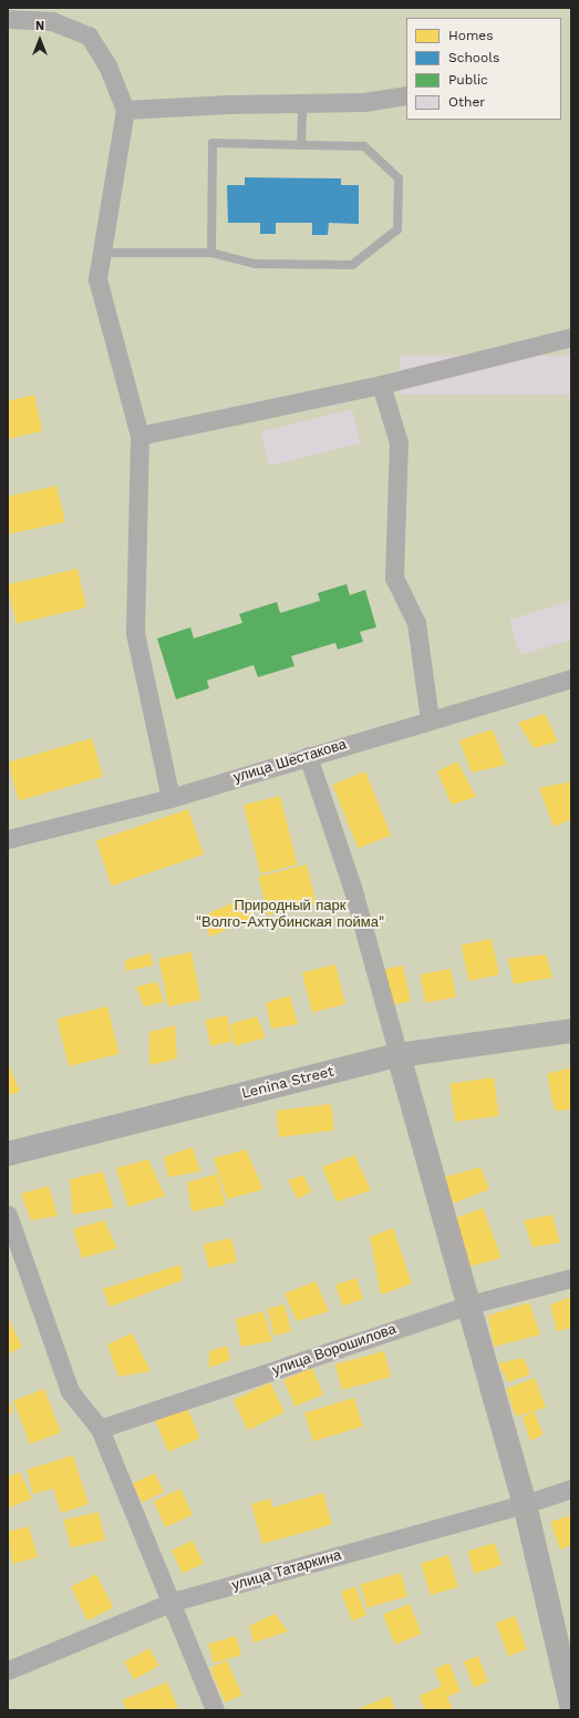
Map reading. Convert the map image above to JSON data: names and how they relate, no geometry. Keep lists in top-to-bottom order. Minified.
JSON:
{"streets":{"street":["улица Шестакова","Lenina Street","улица Ворошилова","улица Татаркина"]},"parks":["Природный парк \"Волго-Ахтубинская пойма\""],"legend":["Homes","Schools","Public","Other"],"north":"top"}
